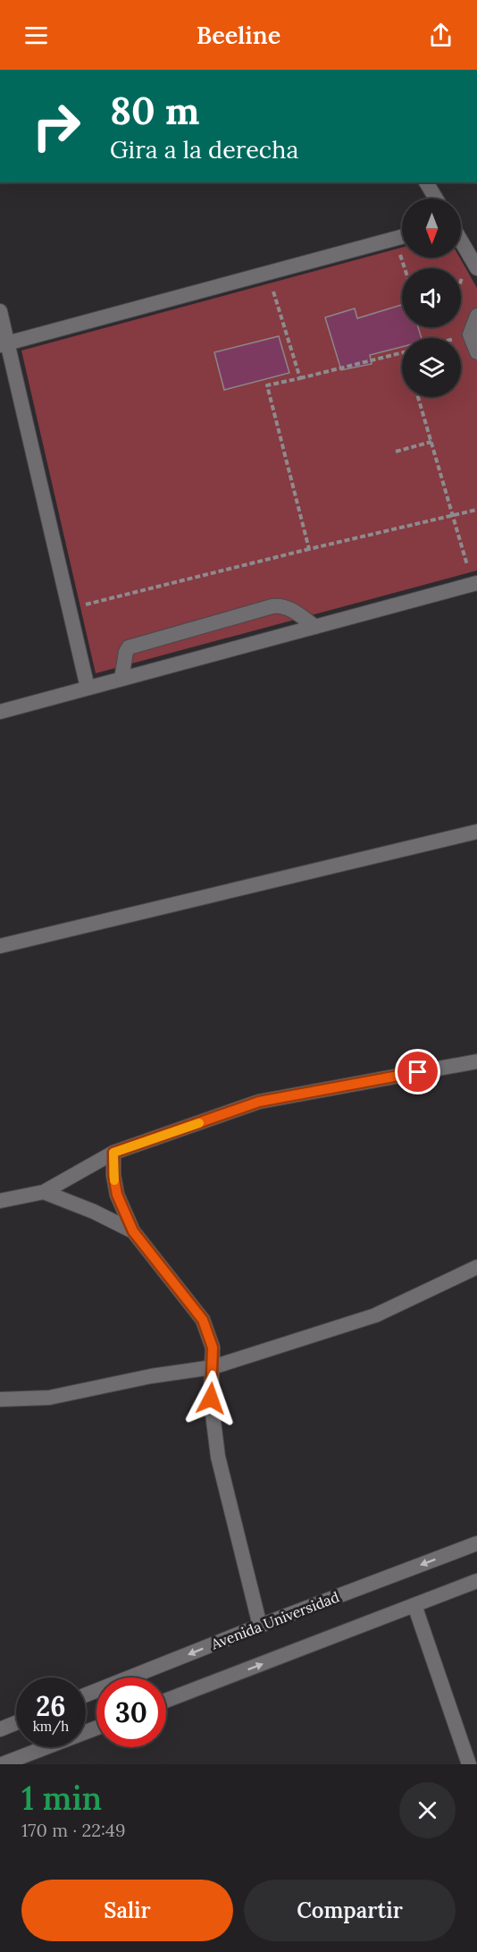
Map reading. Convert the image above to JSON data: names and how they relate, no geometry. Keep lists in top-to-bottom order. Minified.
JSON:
{"streets":{"street":["Avenida Universidad"]},"north":"bottom","page":{"header":"Beeline","turn":["80 m","Gira a la derecha"],"speed":"26 km/h","limit":"30","heading":["1 min","170 m · 22:49"],"buttons":["Salir","Compartir"]}}
